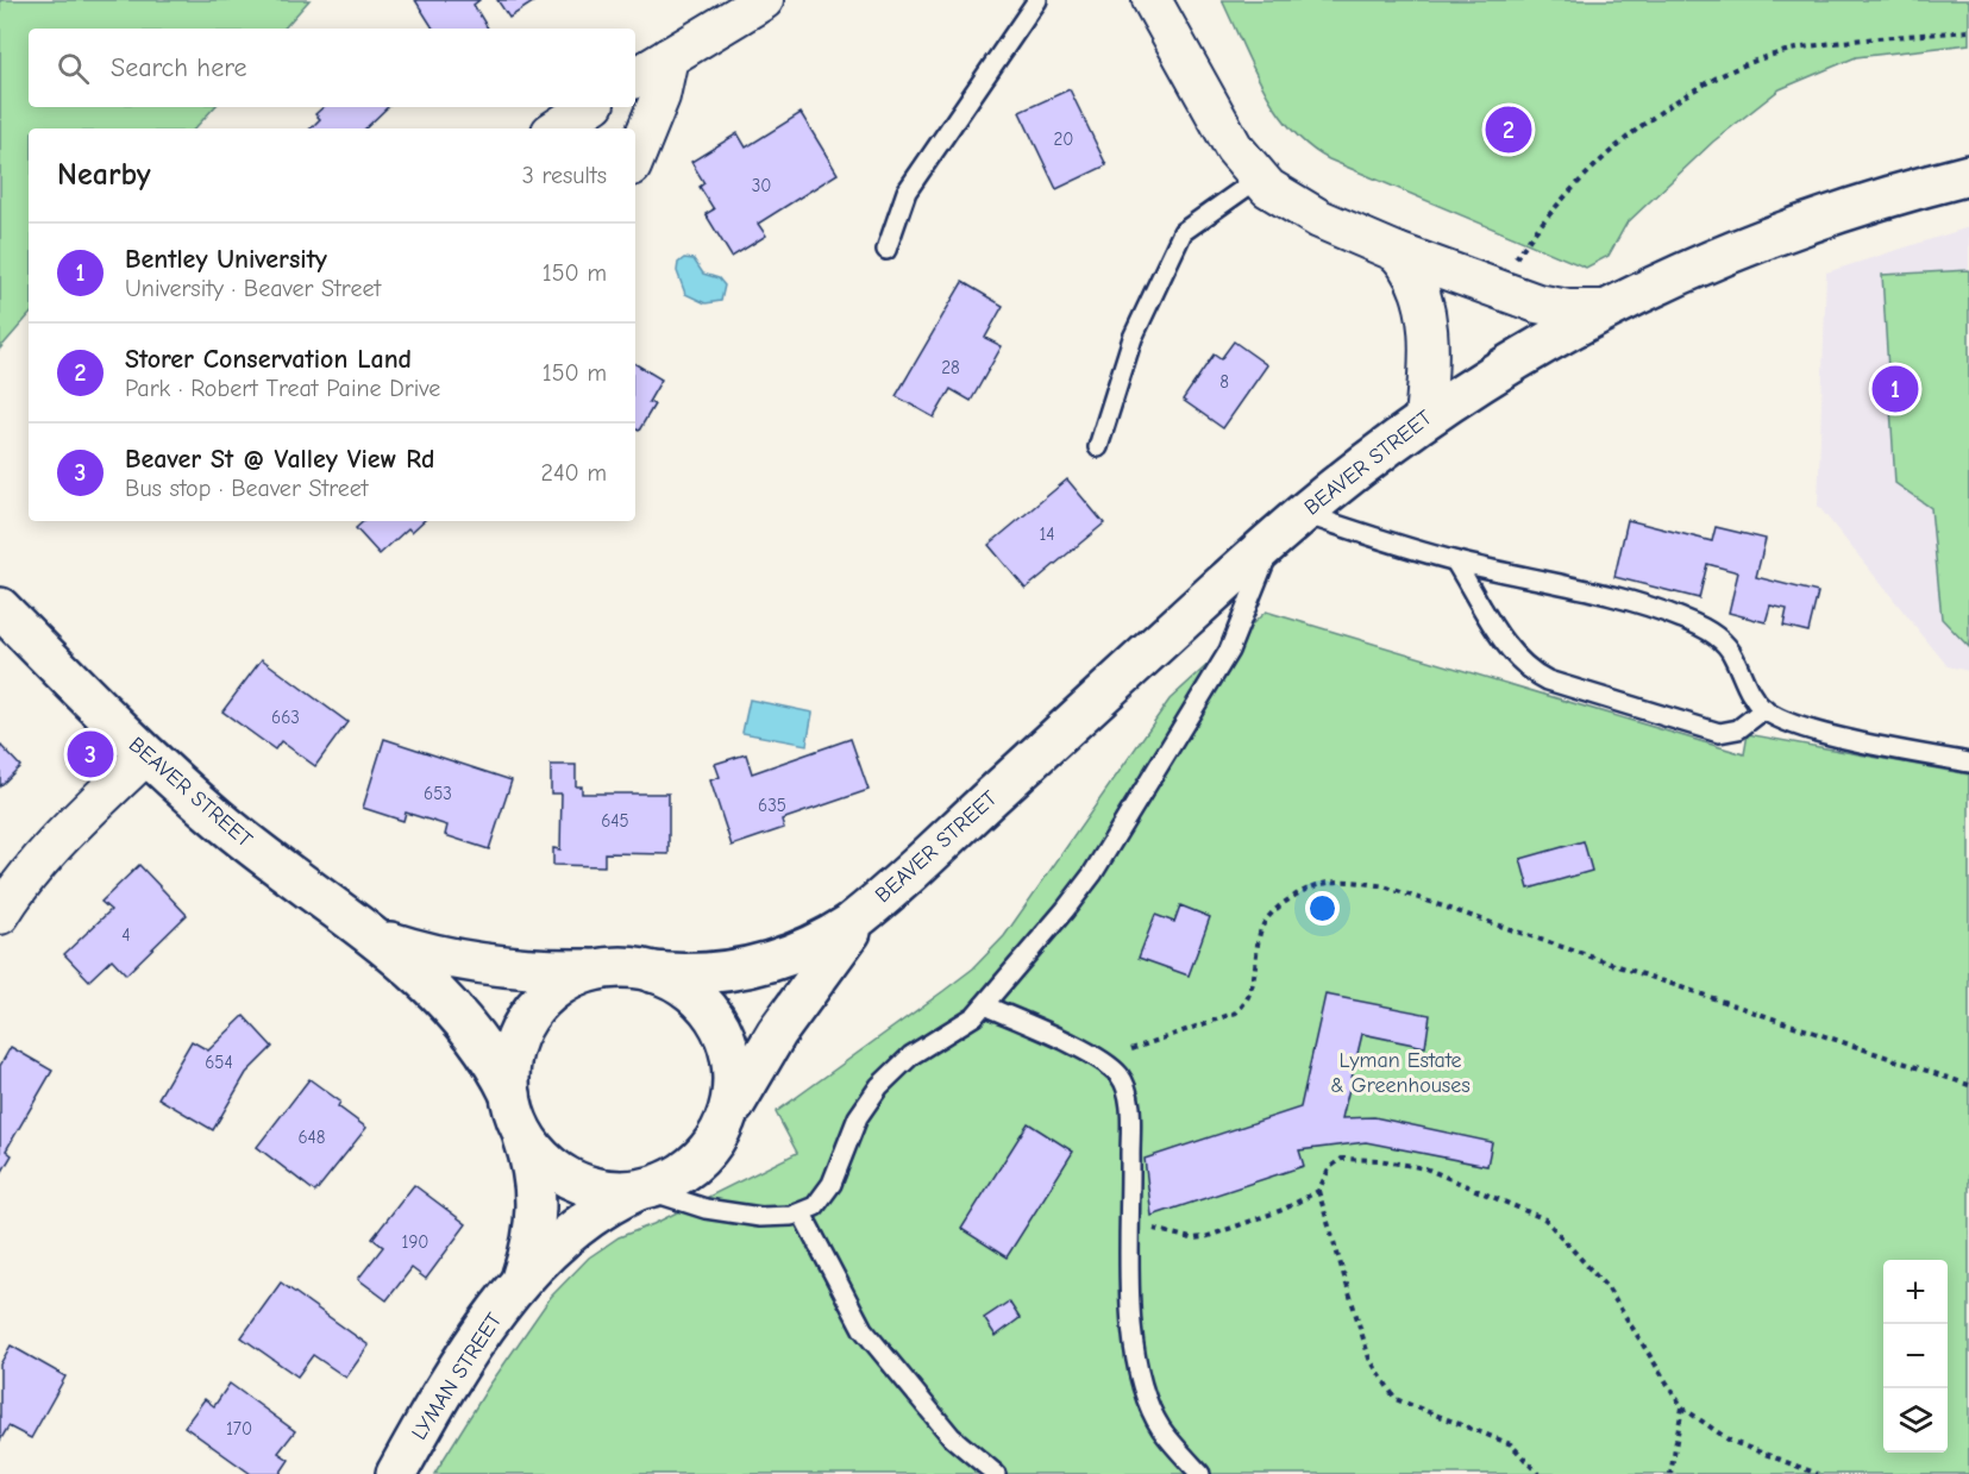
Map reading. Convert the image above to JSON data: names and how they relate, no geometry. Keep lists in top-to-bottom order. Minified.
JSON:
{"streets":{"main road":["BEAVER STREET","LYMAN STREET"]},"crossings":[["BEAVER STREET","LYMAN STREET"]],"parks":["Lyman Estate & Greenhouses"],"house_numbers":["20","30","28","8","14","663","653","635","645","4","654","648","190","170"],"page":{"search":"Search here","pins":["2","1","3"],"heading":["Nearby","3 results"],"list":[{"mark":"1","name":"Bentley University","note":"University · Beaver Street","value":"150 m"},{"mark":"2","name":"Storer Conservation Land","note":"Park · Robert Treat Paine Drive","value":"150 m"},{"mark":"3","name":"Beaver St @ Valley View Rd","note":"Bus stop · Beaver Street","value":"240 m"}],"map_buttons":["+","−"]}}
